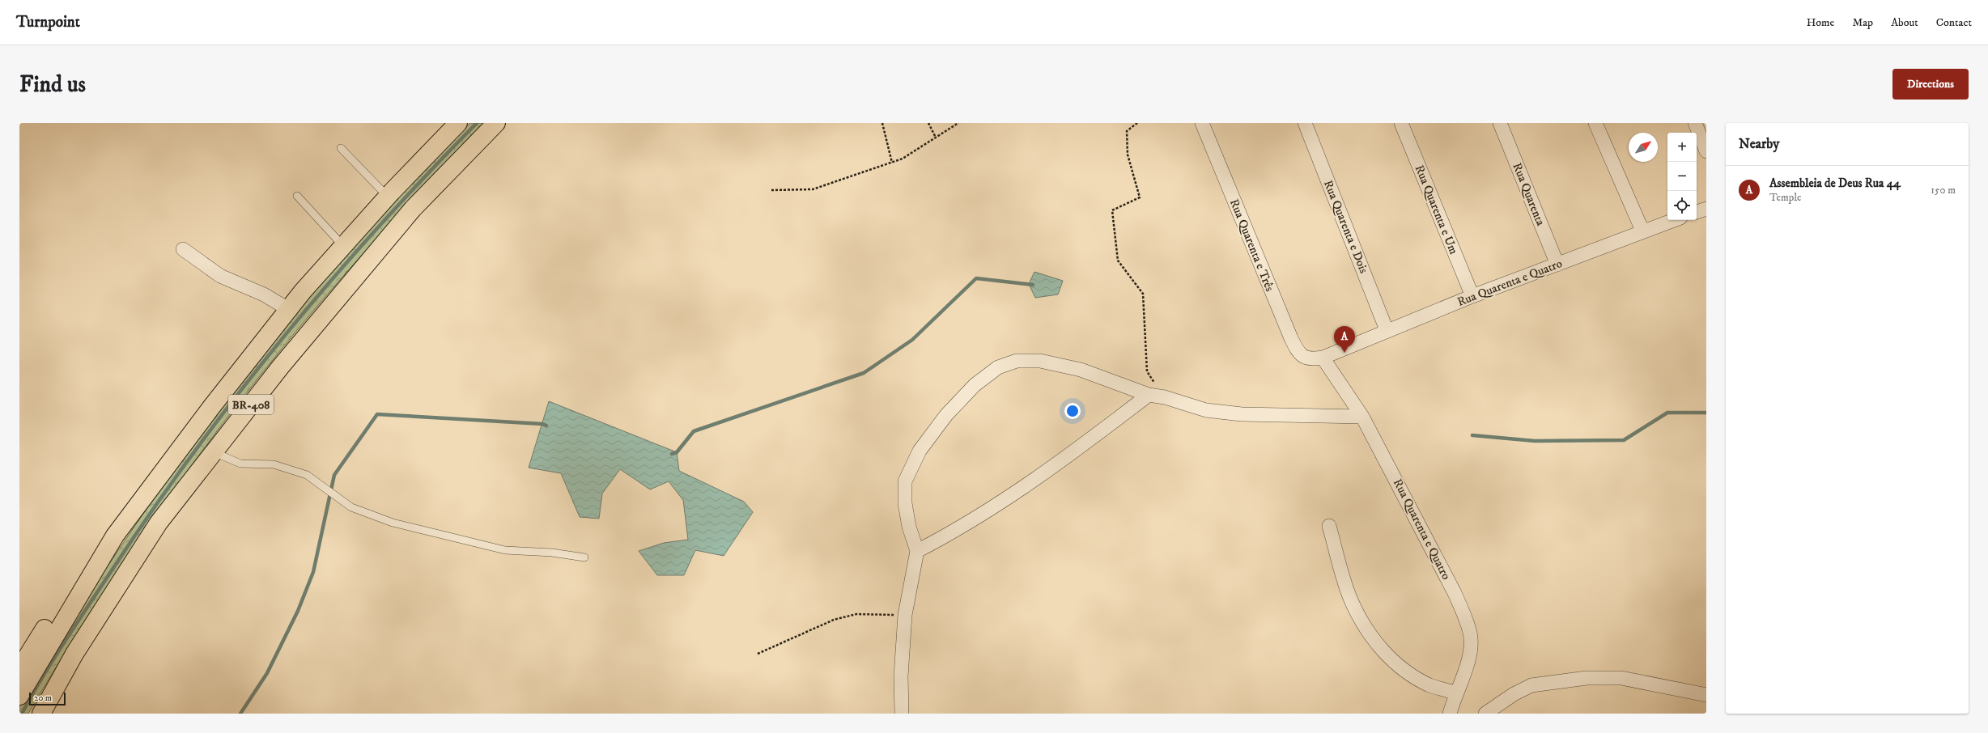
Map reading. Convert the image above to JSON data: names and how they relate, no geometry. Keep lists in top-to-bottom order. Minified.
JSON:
{"streets":{"highway":["BR-408"],"street":["Rua Quarenta","Rua Quarenta e Um","Rua Quarenta e Dois","Rua Quarenta e Três","Rua Quarenta e Quatro"]},"crossings":[["Rua Quarenta","Rua Quarenta e Quatro"],["Rua Quarenta e Um","Rua Quarenta e Quatro"],["Rua Quarenta e Dois","Rua Quarenta e Quatro"],["Rua Quarenta e Três","Rua Quarenta e Quatro"]],"scale_bar":"20 m","north":"top right","page":{"header":"Turnpoint","nav":["Home","Map","About","Contact"],"buttons":"Directions","title":"Find us","heading":"Nearby","map_buttons":["+","−"],"list":[{"mark":"A","name":"Assembleia de Deus Rua 44","note":"Temple","value":"150 m"}],"pins":"A","scale":"20 m"}}
